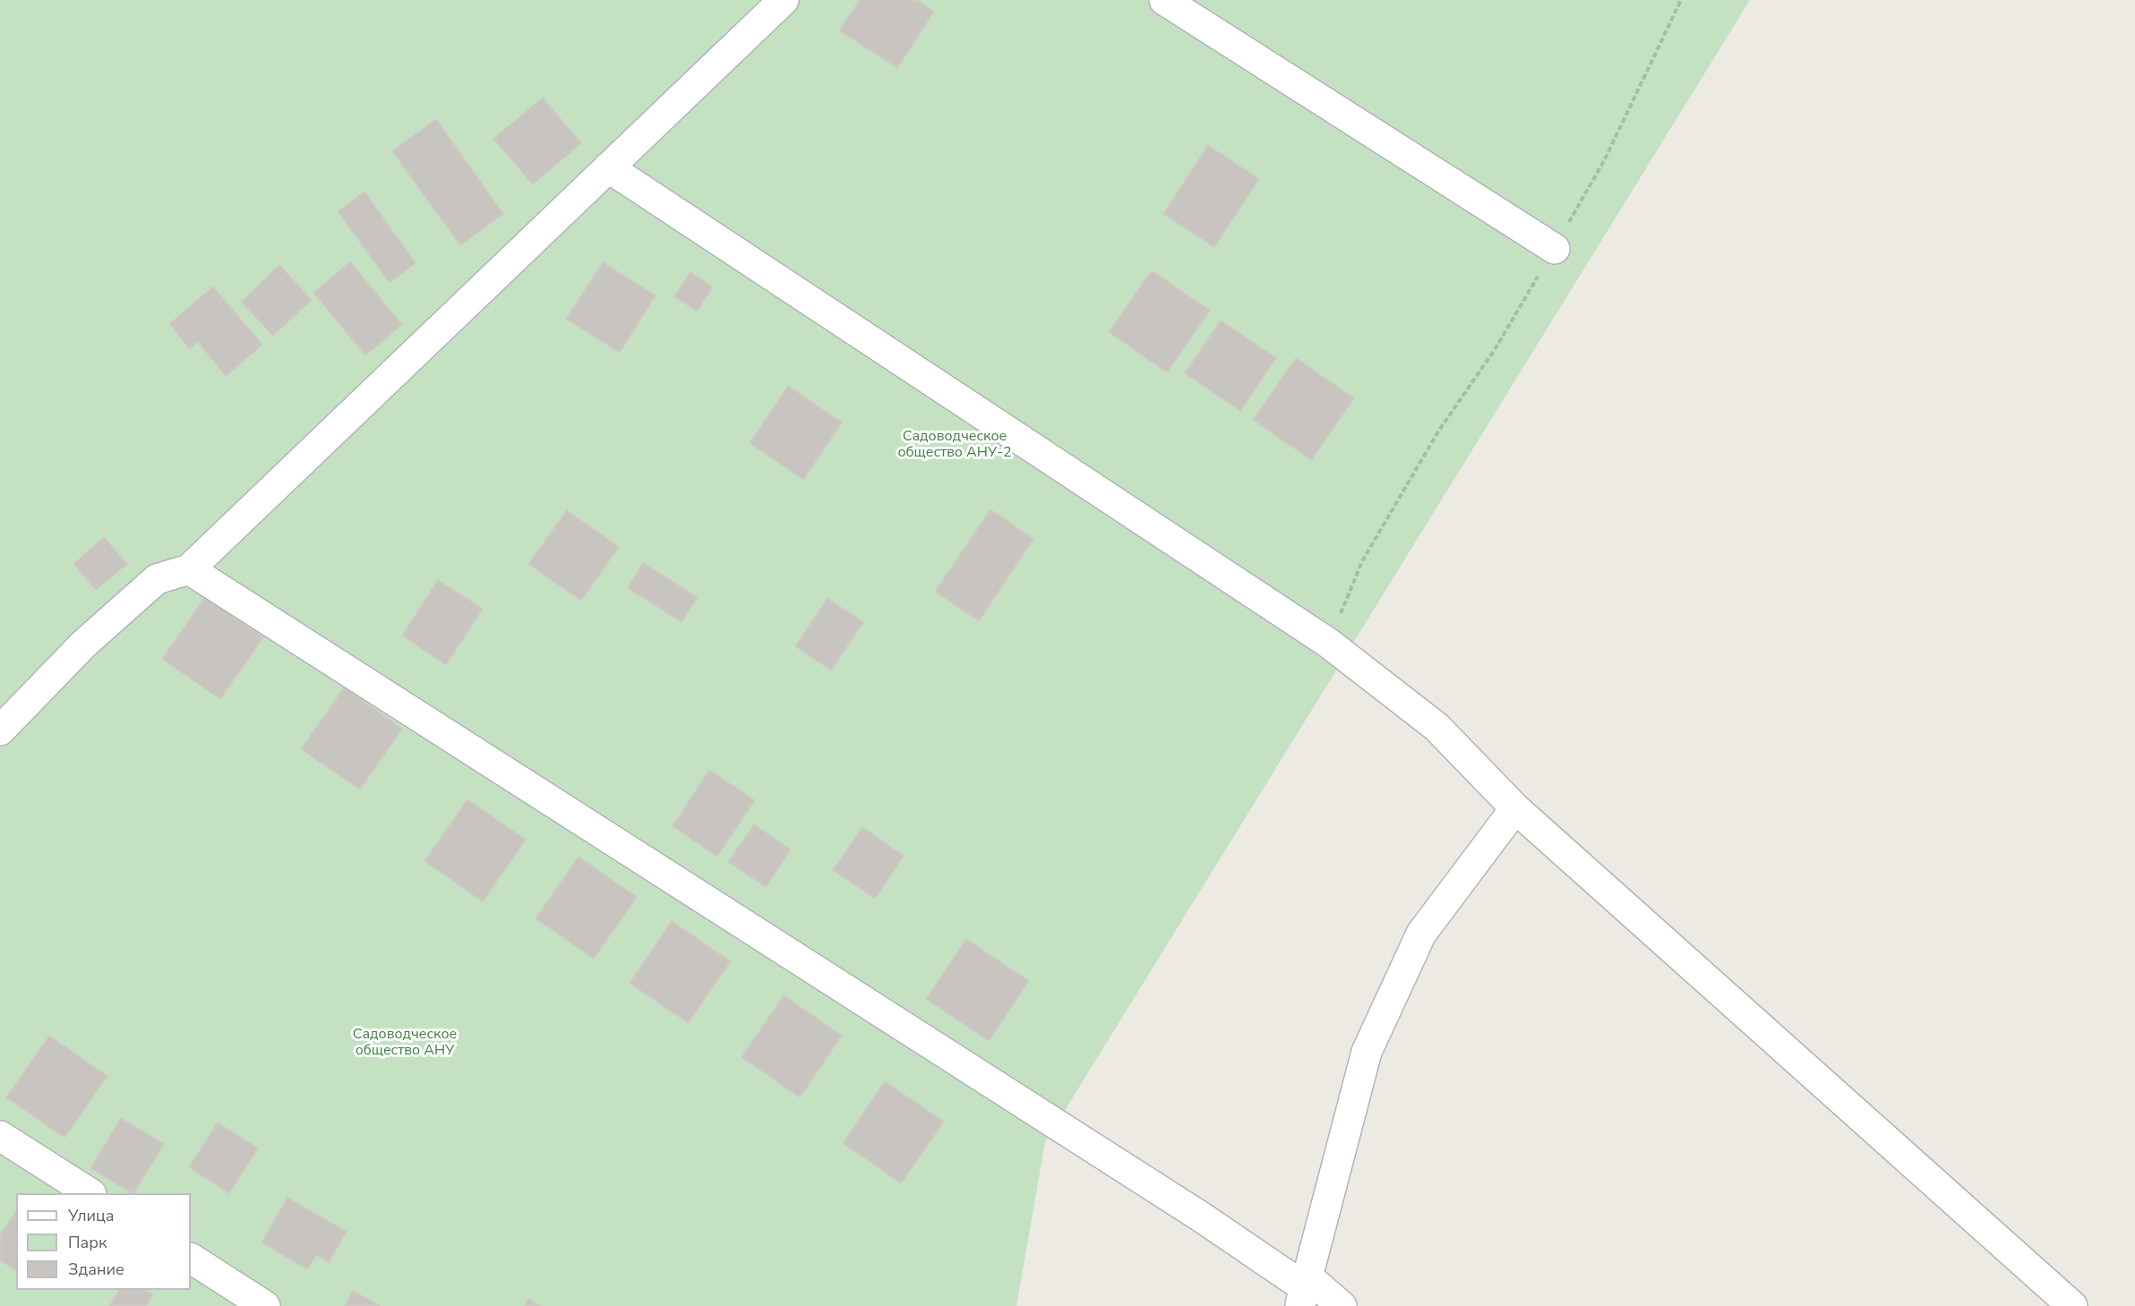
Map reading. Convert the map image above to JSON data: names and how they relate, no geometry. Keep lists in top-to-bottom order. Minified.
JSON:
{"parks":["Садоводческое общество АНУ-2","Садоводческое общество АНУ"],"legend":["Улица","Парк","Здание"]}
